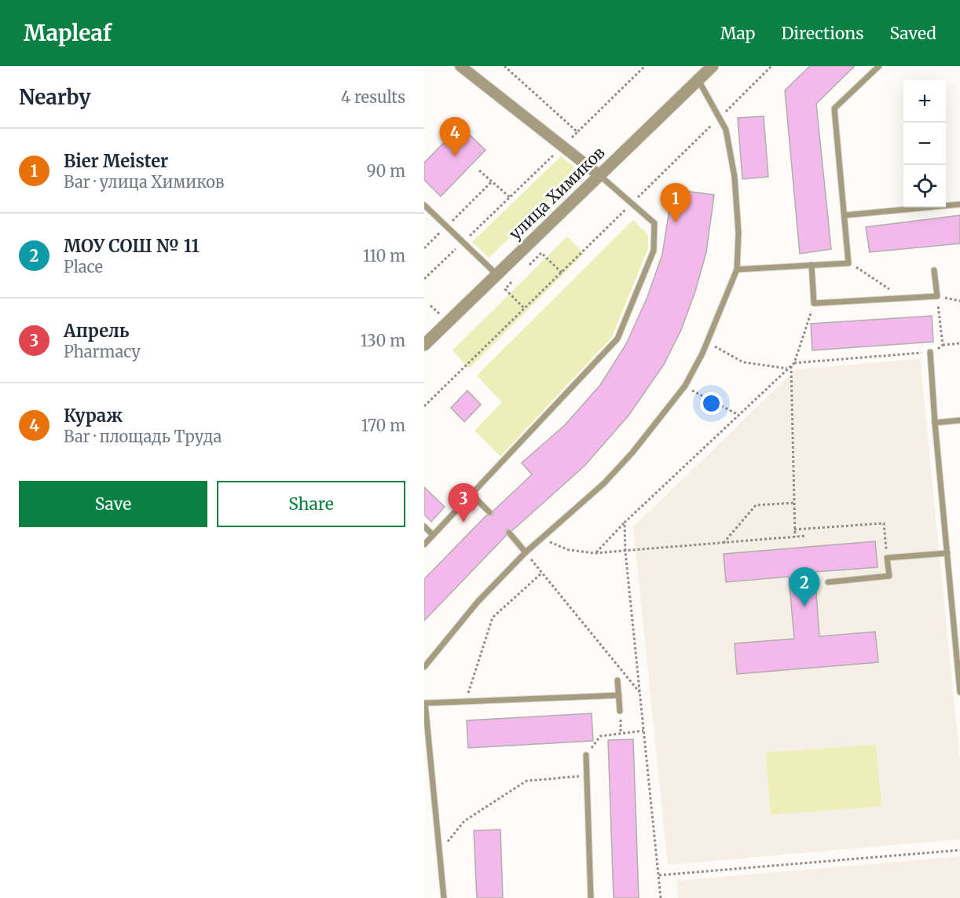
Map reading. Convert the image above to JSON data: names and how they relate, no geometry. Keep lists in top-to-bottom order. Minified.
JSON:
{"streets":{"street":["улица Химиков"]},"page":{"header":"Mapleaf","nav":["Map","Directions","Saved"],"heading":["Nearby","4 results"],"map_buttons":["+","−"],"pins":["4","1","3","2"],"list":[{"mark":"1","name":"Bier Meister","note":"Bar · улица Химиков","value":"90 m"},{"mark":"2","name":"МОУ СОШ № 11","note":"Place","value":"110 m"},{"mark":"3","name":"Апрель","note":"Pharmacy","value":"130 m"},{"mark":"4","name":"Кураж","note":"Bar · площадь Труда","value":"170 m"}],"buttons":["Save","Share"]}}
